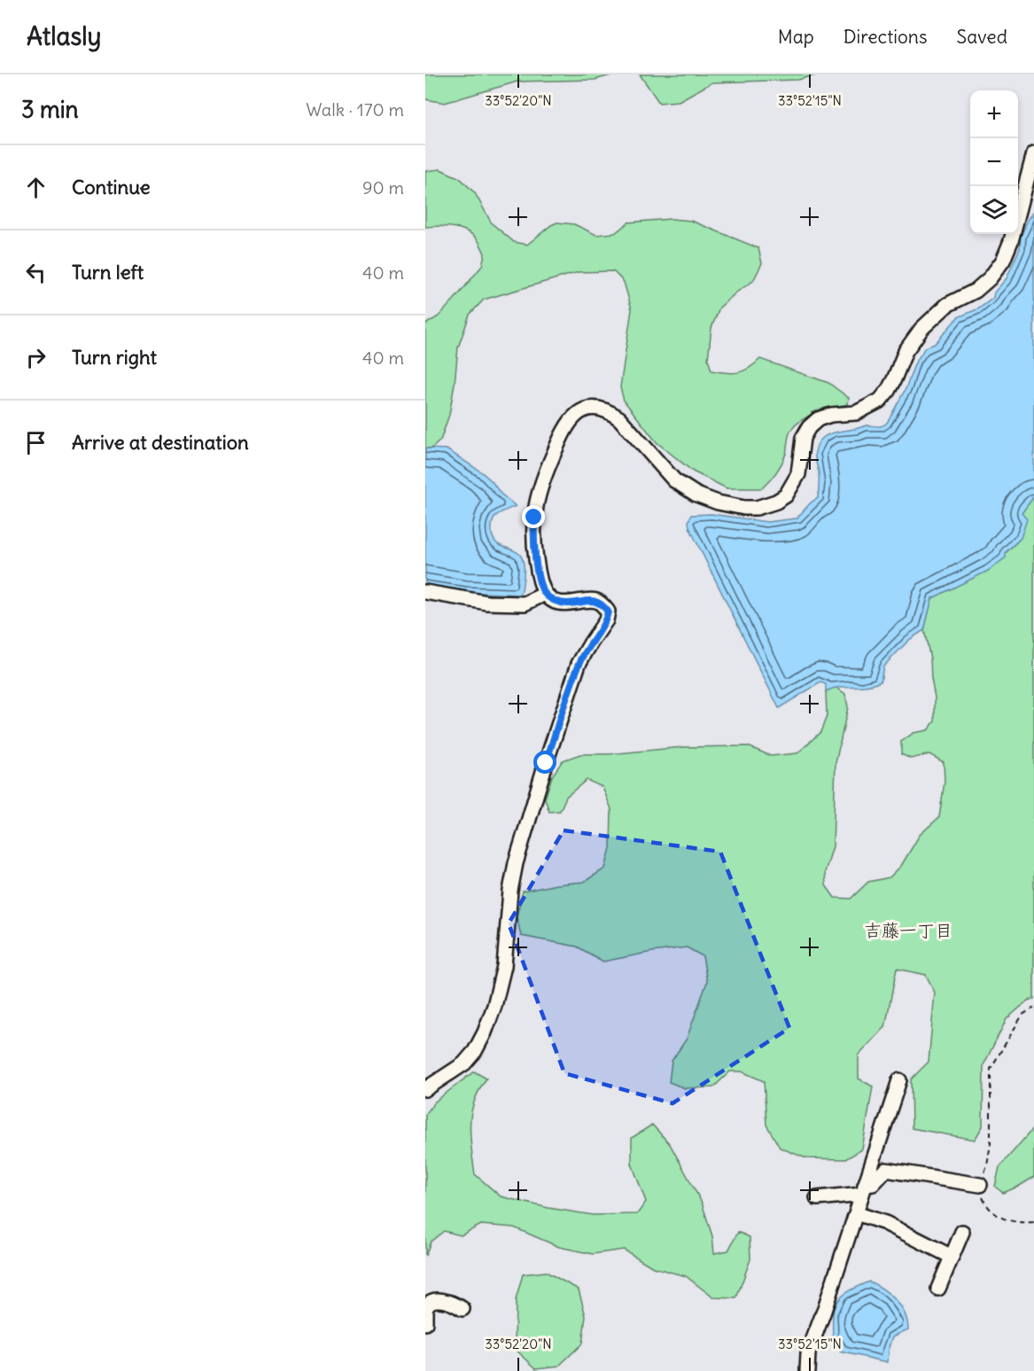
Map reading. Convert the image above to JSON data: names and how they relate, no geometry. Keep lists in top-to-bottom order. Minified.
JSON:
{"districts":["吉藤一丁目"],"page":{"header":"Atlasly","nav":["Map","Directions","Saved"],"heading":["3 min","Walk · 170 m"],"map_buttons":["+","−"],"list":[["Continue","90 m"],["Turn left","40 m"],["Turn right","40 m"],"Arrive at destination"]},"coordinates":["33°52'20\"N","33°52'15\"N"]}
